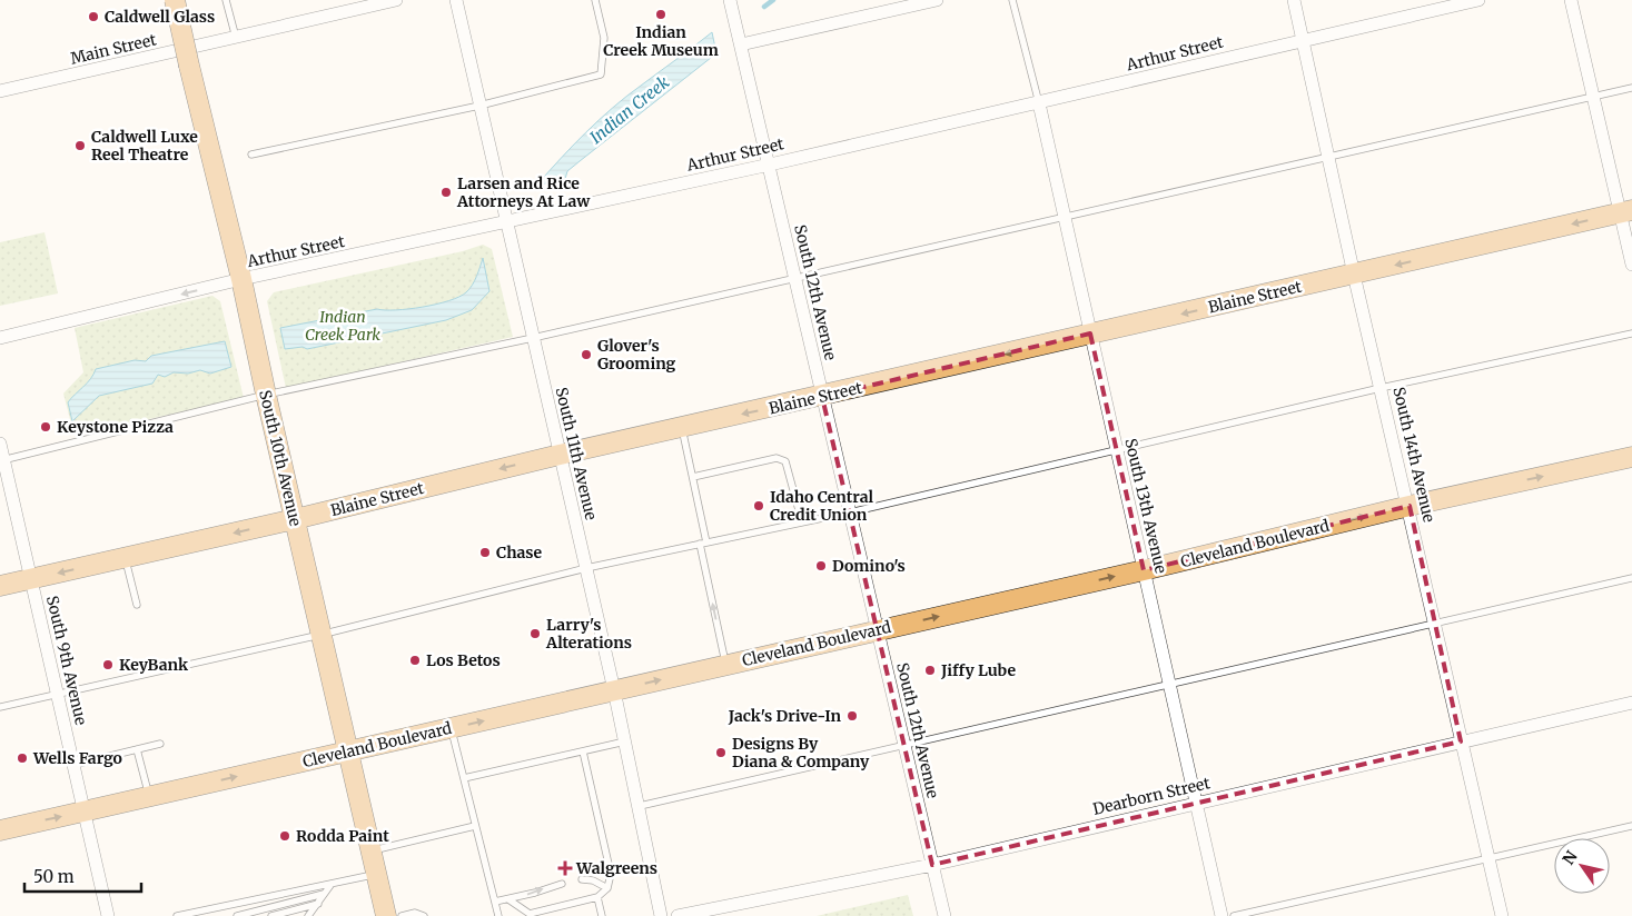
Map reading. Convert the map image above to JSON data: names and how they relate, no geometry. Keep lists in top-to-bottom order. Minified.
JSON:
{"streets":{"main road":["Blaine Street","South 10th Avenue","Cleveland Boulevard"],"street":["Main Street","Arthur Street","South 12th Avenue","South 11th Avenue","South 14th Avenue","South 13th Avenue","South 9th Avenue","Dearborn Street"]},"crossings":[["Arthur Street","South 12th Avenue"],["Arthur Street","South 11th Avenue"],["Arthur Street","South 14th Avenue"],["Arthur Street","South 10th Avenue"],["Arthur Street","South 13th Avenue"],["South 12th Avenue","Blaine Street"],["South 12th Avenue","Cleveland Boulevard"],["South 12th Avenue","Dearborn Street"],["Blaine Street","South 11th Avenue"],["Blaine Street","South 14th Avenue"],["Blaine Street","South 10th Avenue"],["Blaine Street","South 13th Avenue"],["Blaine Street","South 9th Avenue"],["South 11th Avenue","Cleveland Boulevard"],["South 14th Avenue","Cleveland Boulevard"],["South 14th Avenue","Dearborn Street"],["South 10th Avenue","Cleveland Boulevard"],["South 13th Avenue","Cleveland Boulevard"],["South 13th Avenue","Dearborn Street"],["Cleveland Boulevard","South 9th Avenue"]],"one_way":["Blaine Street","Cleveland Boulevard"],"water":["Indian Creek"],"parks":["Indian Creek Park"],"places":{"other":["Indian Creek Museum","Caldwell Glass","Caldwell Luxe Reel Theatre","Larsen and Rice Attorneys At Law","Glover's Grooming","Keystone Pizza","Idaho Central Credit Union","Chase","Domino's","Larry's Alterations","Los Betos","KeyBank","Jiffy Lube","Jack's Drive-In","Designs By Diana & Company","Wells Fargo","Rodda Paint"],"health":["Walgreens"]},"scale_bar":"50 m","north":"top left"}
